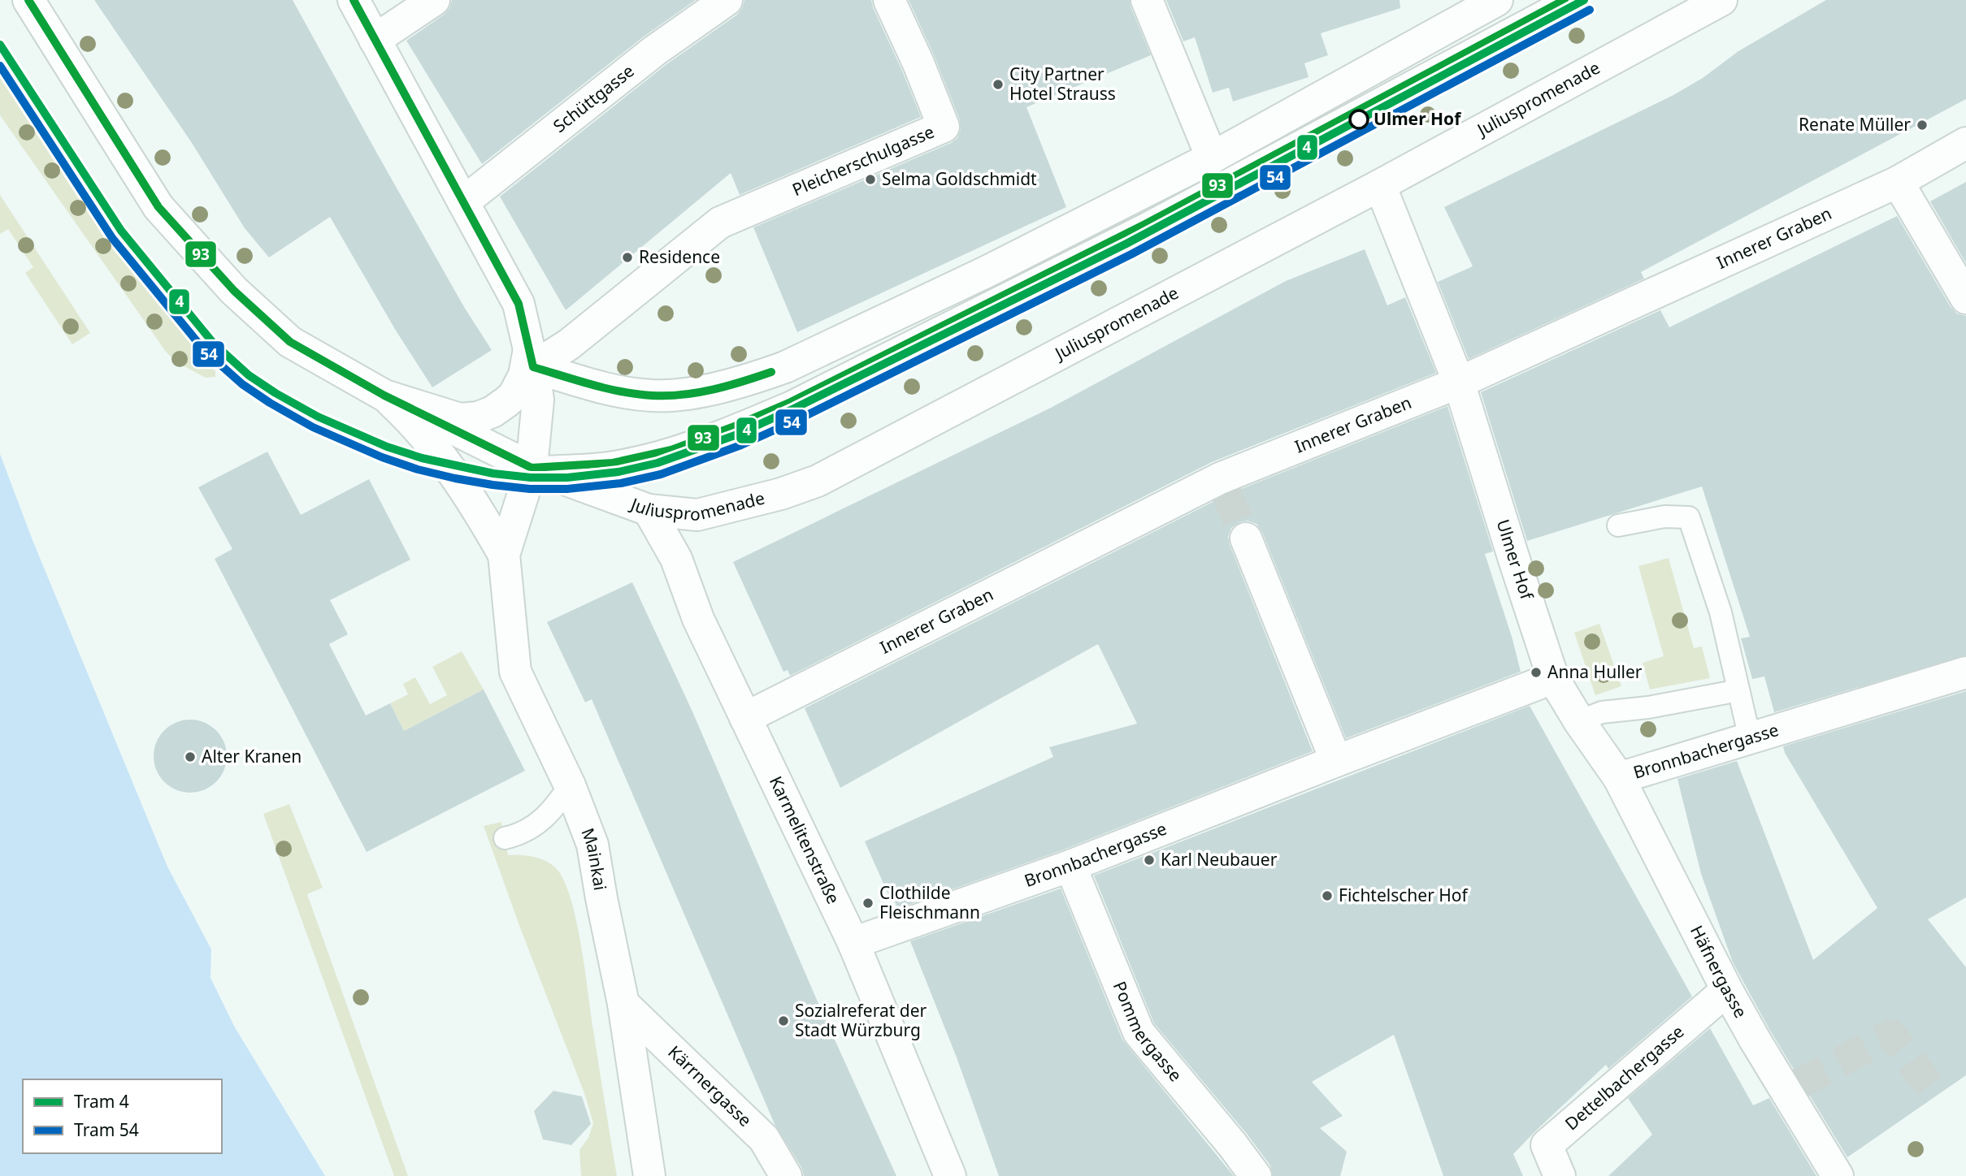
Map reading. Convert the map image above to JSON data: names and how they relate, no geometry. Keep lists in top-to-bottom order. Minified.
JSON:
{"streets":{"street":["Schüttgasse","Juliuspromenade","Pleicherschulgasse","Innerer Graben","Ulmer Hof","Bronnbachergasse","Karmelitenstraße","Mainkai","Häfnergasse","Pommergasse","Dettelbachergasse","Kärrnergasse"]},"crossings":[["Juliuspromenade","Ulmer Hof"],["Juliuspromenade","Karmelitenstraße"],["Juliuspromenade","Mainkai"],["Pleicherschulgasse","Mainkai"],["Innerer Graben","Ulmer Hof"],["Innerer Graben","Karmelitenstraße"],["Ulmer Hof","Bronnbachergasse"],["Bronnbachergasse","Karmelitenstraße"],["Bronnbachergasse","Häfnergasse"],["Bronnbachergasse","Pommergasse"],["Mainkai","Kärrnergasse"],["Häfnergasse","Dettelbachergasse"]],"places":["City Partner Hotel Strauss","Ulmer Hof","Renate Müller","Selma Goldschmidt","Residence","Anna Huller","Alter Kranen","Karl Neubauer","Fichtelscher Hof","Clothilde Fleischmann","Sozialreferat der Stadt Würzburg"],"lines":["tram line 4","transit line 93","tram line 54"],"legend":["Tram 4","Tram 54"]}
